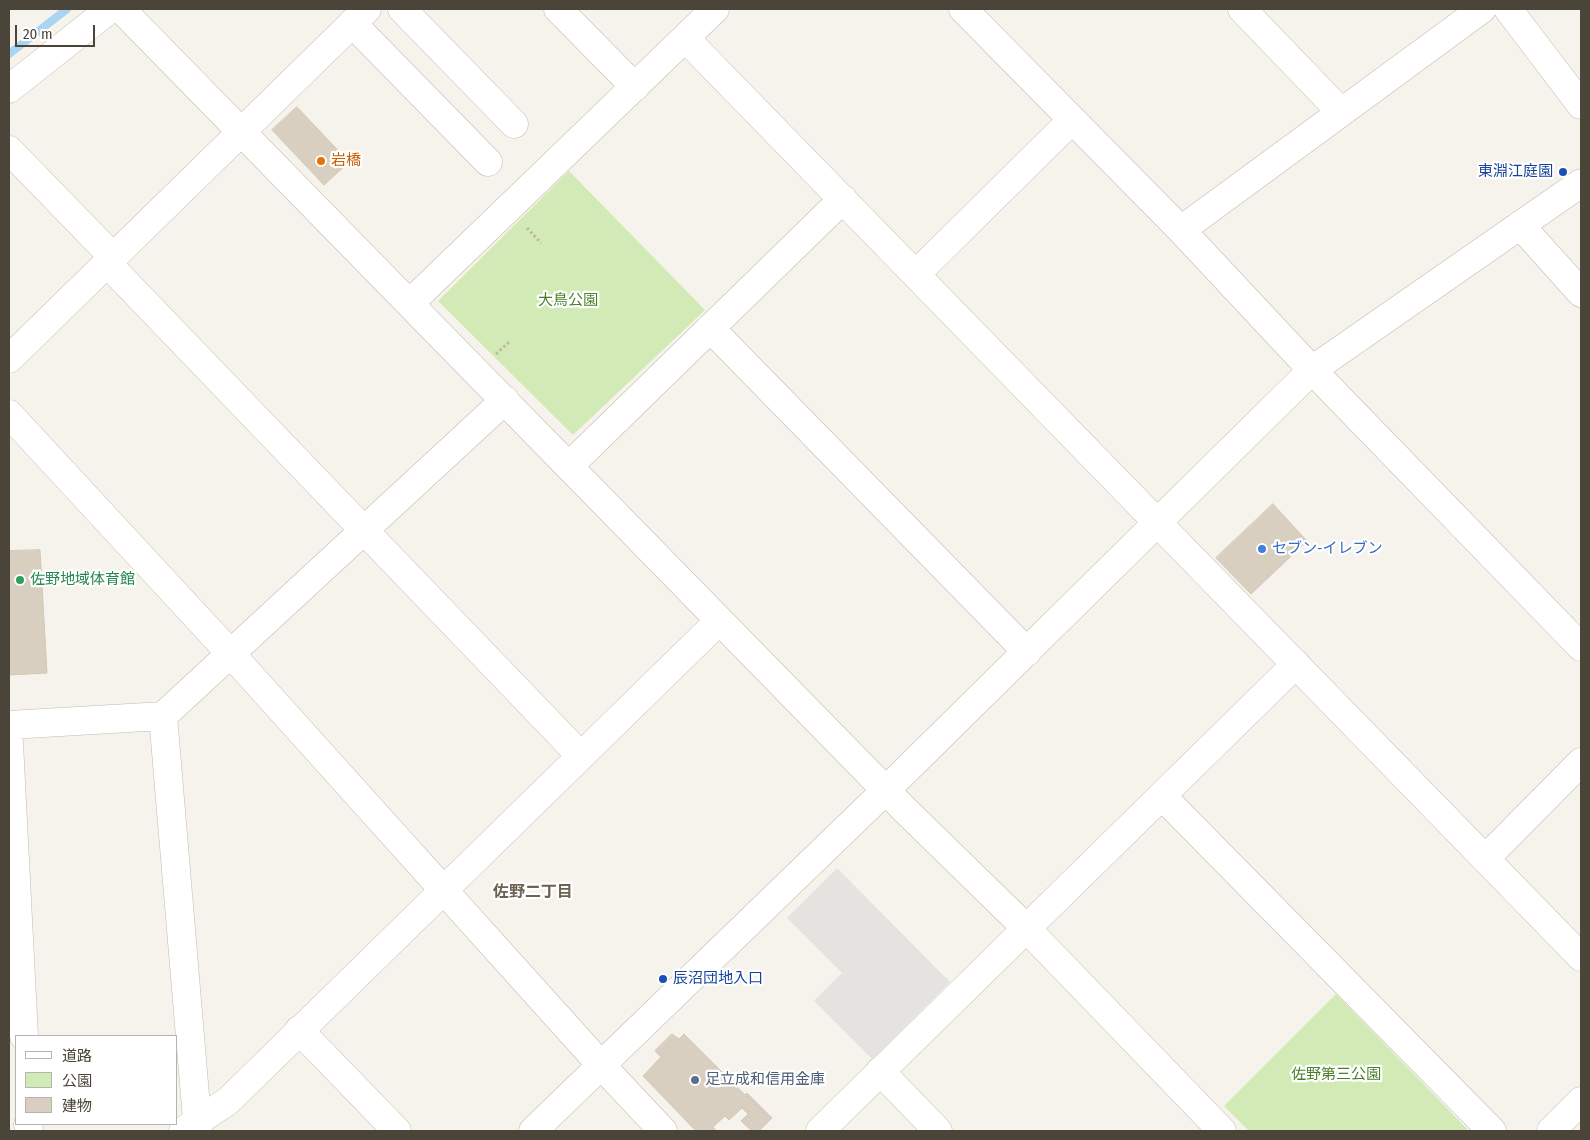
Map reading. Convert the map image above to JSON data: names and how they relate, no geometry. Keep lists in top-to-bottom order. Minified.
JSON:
{"districts":["佐野二丁目"],"parks":["大鳥公園","佐野第三公園"],"places":["岩橋","東淵江庭園","セブン-イレブン","佐野地域体育館","辰沼団地入口","足立成和信用金庫"],"legend":["道路","公園","建物"],"scale_bar":"20 m"}
